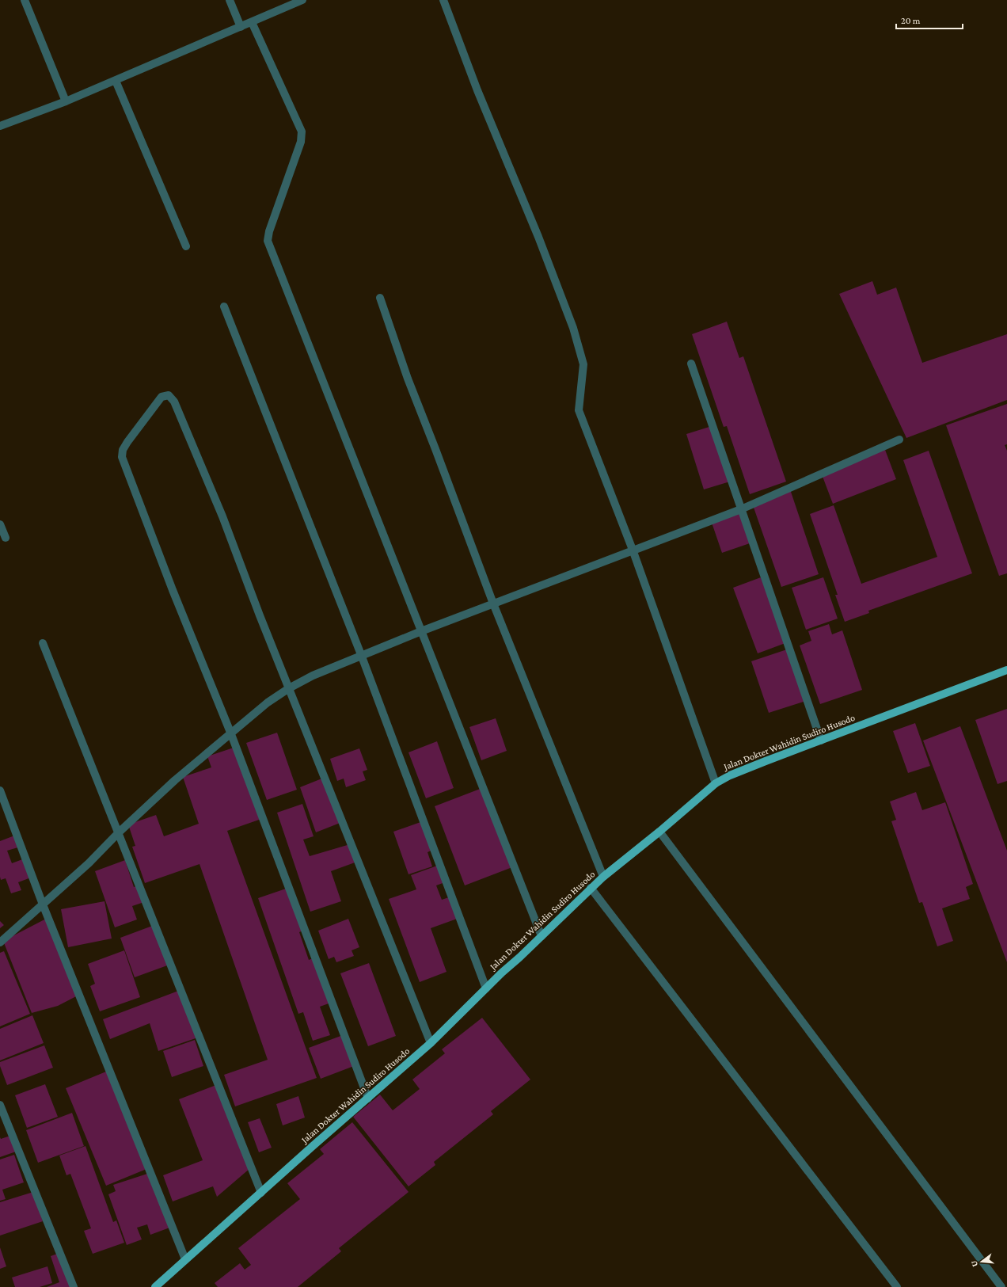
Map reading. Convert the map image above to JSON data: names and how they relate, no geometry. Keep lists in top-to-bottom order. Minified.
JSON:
{"streets":{"main road":["Jalan Dokter Wahidin Sudiro Husodo"]},"scale_bar":"20 m","north":"left"}
